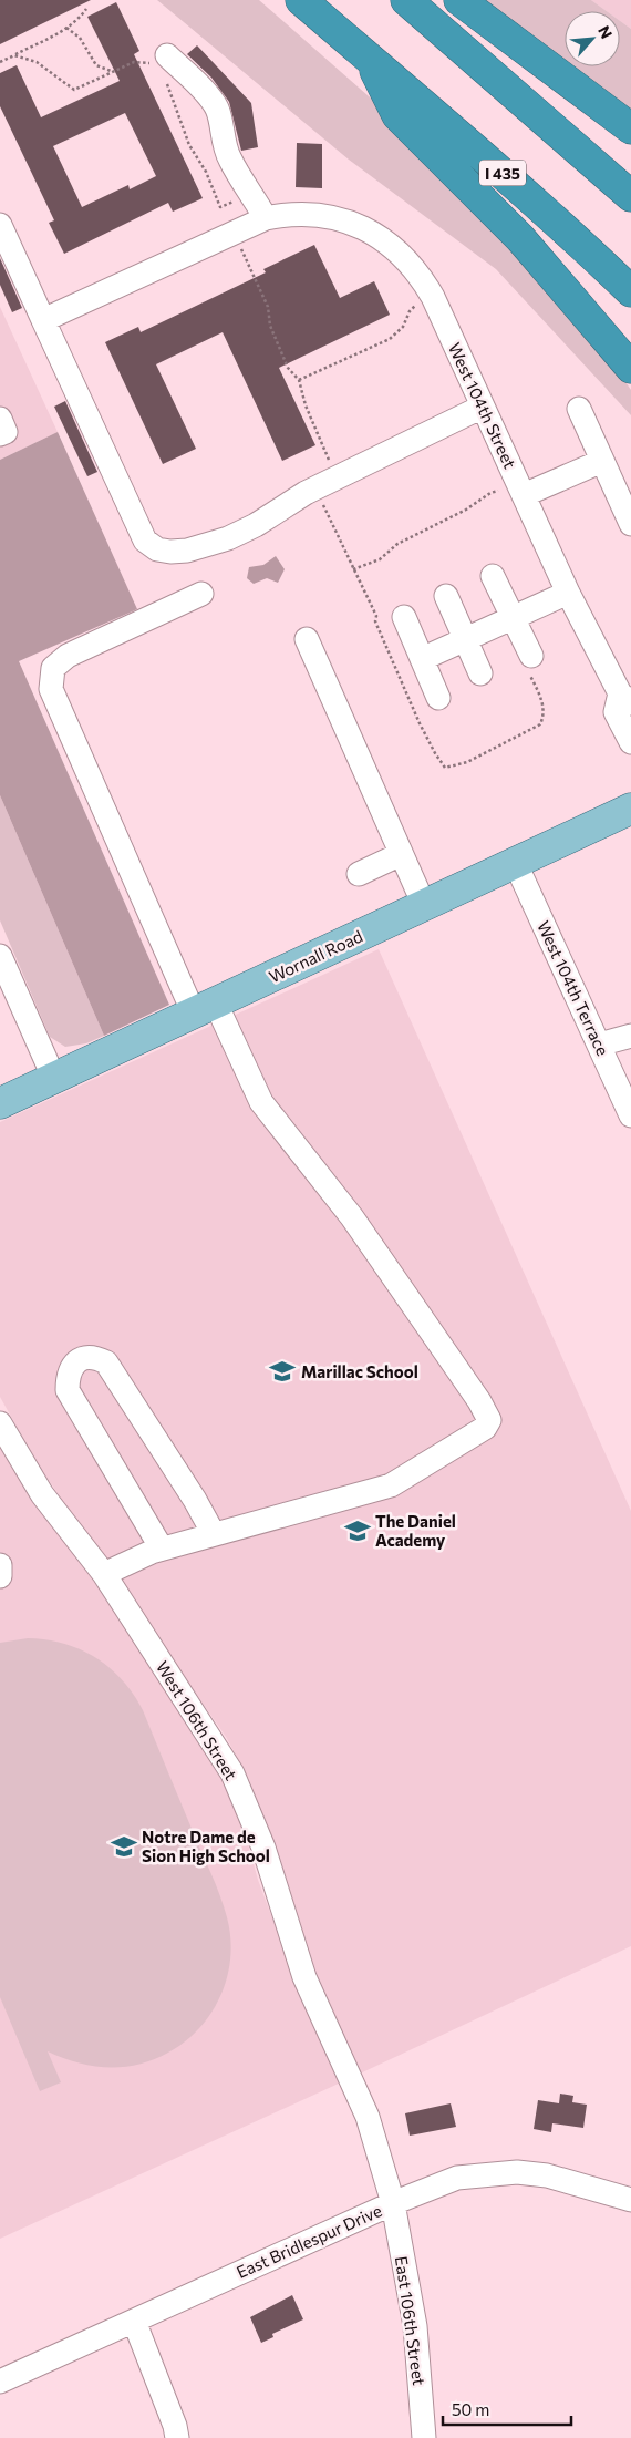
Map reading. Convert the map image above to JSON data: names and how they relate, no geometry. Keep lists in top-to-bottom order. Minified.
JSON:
{"streets":{"highway":["I 435"],"main road":["Wornall Road"],"street":["West 104th Street","West 104th Terrace","West 106th Street","East Bridlespur Drive","East 106th Street"]},"crossings":[["Wornall Road","West 104th Terrace"],["West 106th Street","East Bridlespur Drive"],["West 106th Street","East 106th Street"],["East Bridlespur Drive","East 106th Street"]],"places":{"school or university":["Marillac School","The Daniel Academy","Notre Dame de Sion High School"]},"scale_bar":"50 m","north":"top right"}
